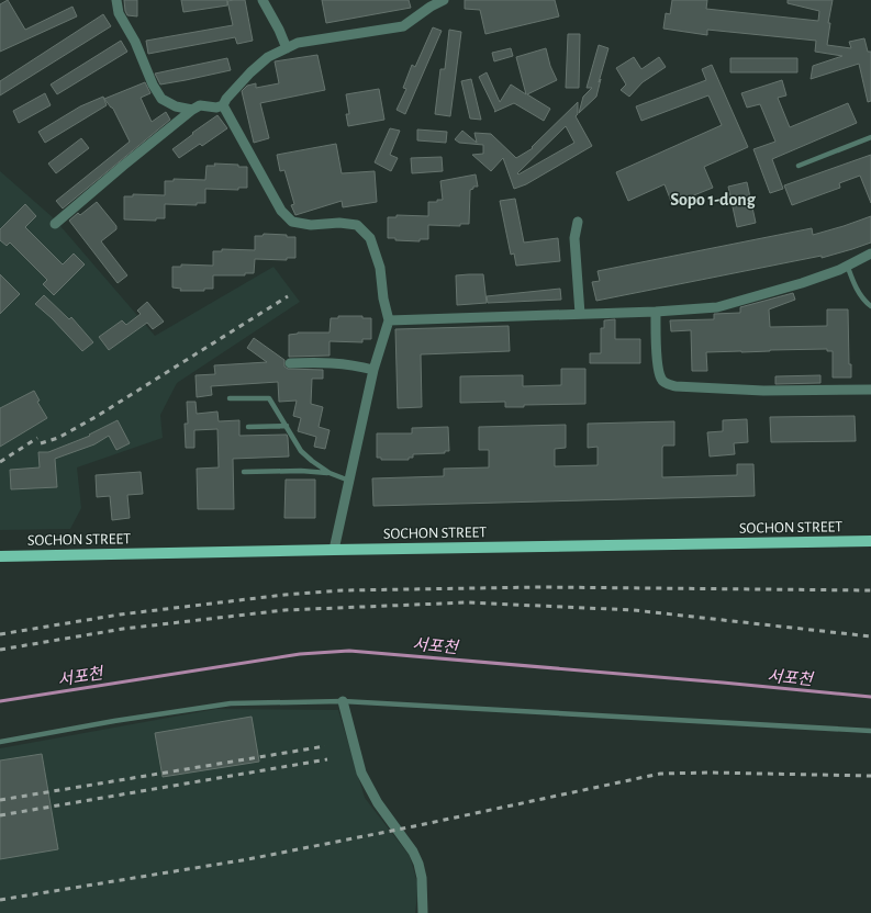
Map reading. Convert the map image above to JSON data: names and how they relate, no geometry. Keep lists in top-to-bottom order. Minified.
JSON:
{"streets":{"main road":["SOCHON STREET"]},"districts":["Sopo 1-dong"],"water":["서포천"]}
